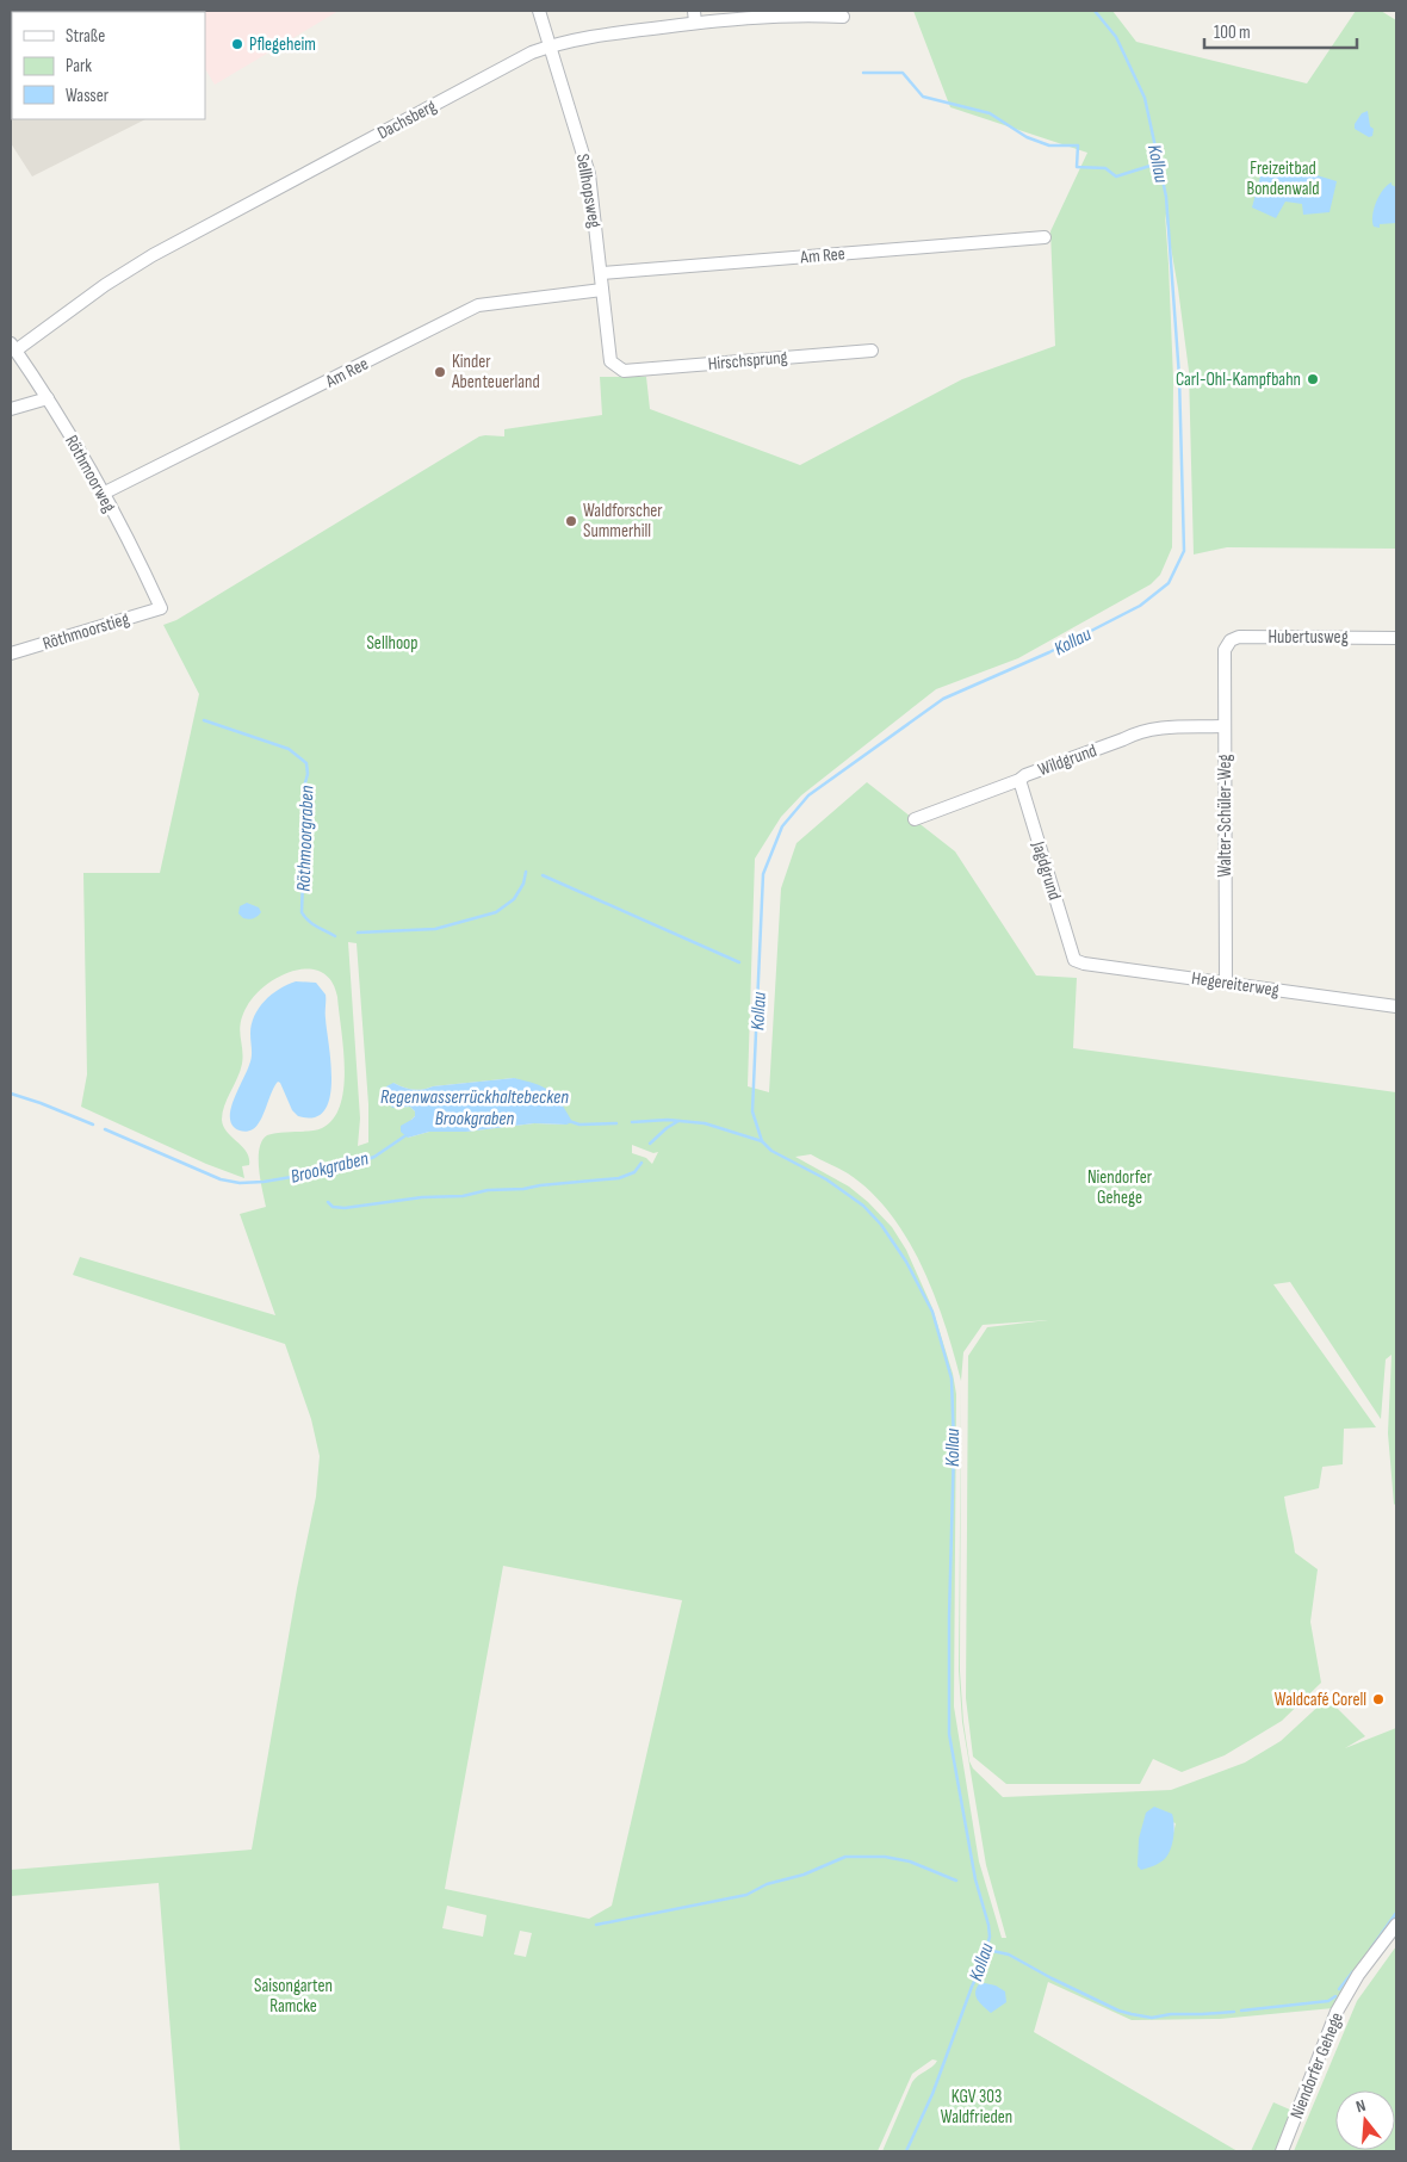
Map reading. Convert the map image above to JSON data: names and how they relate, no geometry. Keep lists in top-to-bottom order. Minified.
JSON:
{"streets":{"street":["Dachsberg","Sellhopsweg","Am Ree","Hirschsprung","Röthmoorweg","Röthmoorstieg","Hubertusweg","Wildgrund","Walter-Schüler-Weg","Jagdgrund","Hegereiterweg","Niendorfer Gehege"]},"crossings":[["Dachsberg","Sellhopsweg"],["Dachsberg","Röthmoorweg"],["Sellhopsweg","Am Ree"],["Sellhopsweg","Hirschsprung"],["Am Ree","Röthmoorweg"],["Röthmoorweg","Röthmoorstieg"],["Hubertusweg","Walter-Schüler-Weg"],["Wildgrund","Walter-Schüler-Weg"],["Wildgrund","Jagdgrund"],["Walter-Schüler-Weg","Hegereiterweg"],["Jagdgrund","Hegereiterweg"]],"water":["Kollau","Röthmoorgraben","Regenwasserrückhaltebecken Brookgraben","Brookgraben"],"parks":["Freizeitbad Bondenwald","Sellhoop","Niendorfer Gehege","Saisongarten Ramcke","KGV 303 Waldfrieden"],"places":["Pflegeheim","Kinder Abenteuerland","Carl-Ohl-Kampfbahn","Waldforscher Summerhill","Waldcafé Corell"],"legend":["Straße","Park","Wasser"],"scale_bar":"100 m","north":"top"}
